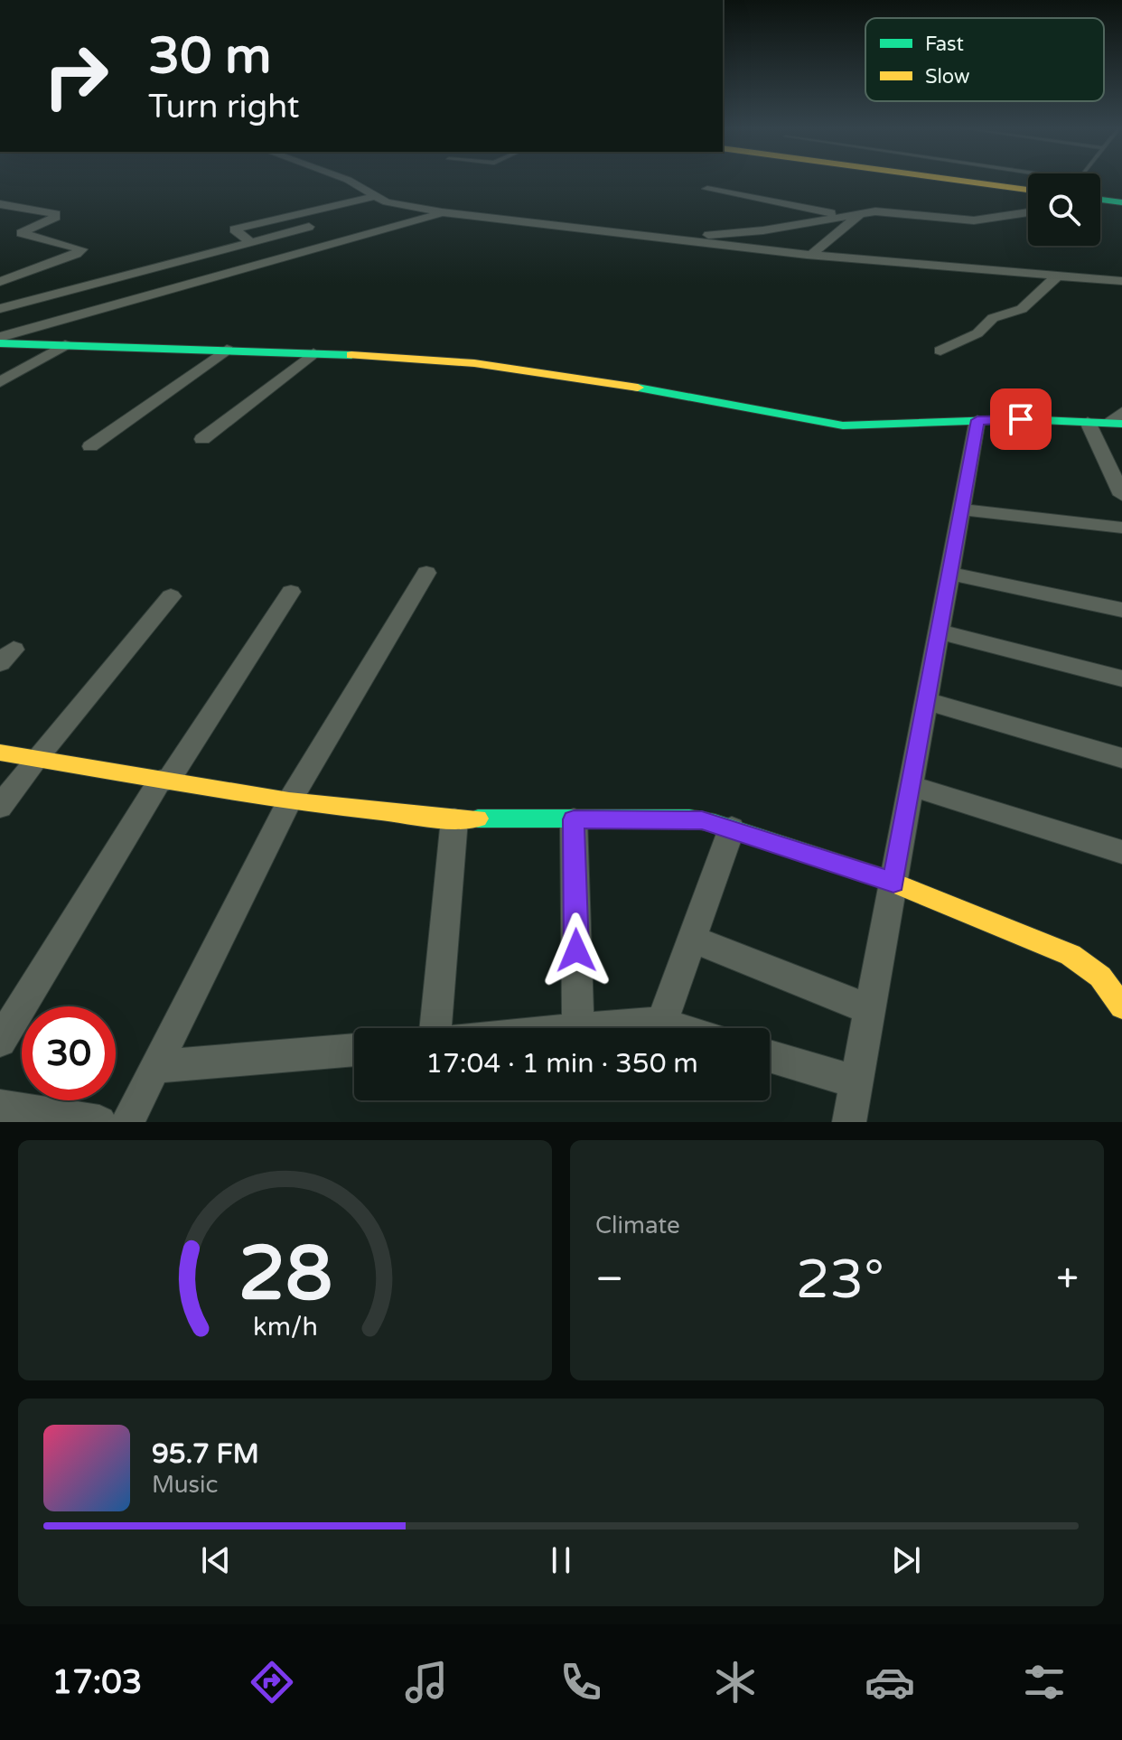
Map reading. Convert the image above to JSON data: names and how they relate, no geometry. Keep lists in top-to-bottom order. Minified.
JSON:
{"legend":["Fast","Slow"],"page":{"turn":["30 m","Turn right"],"limit":"30","trip":"17:04 · 1 min · 350 m","tile":"Climate","heat":["−","23°","+"],"song":["95.7 FM","Music"],"tabs":"17:03","gauge":["28","km/h"]}}
